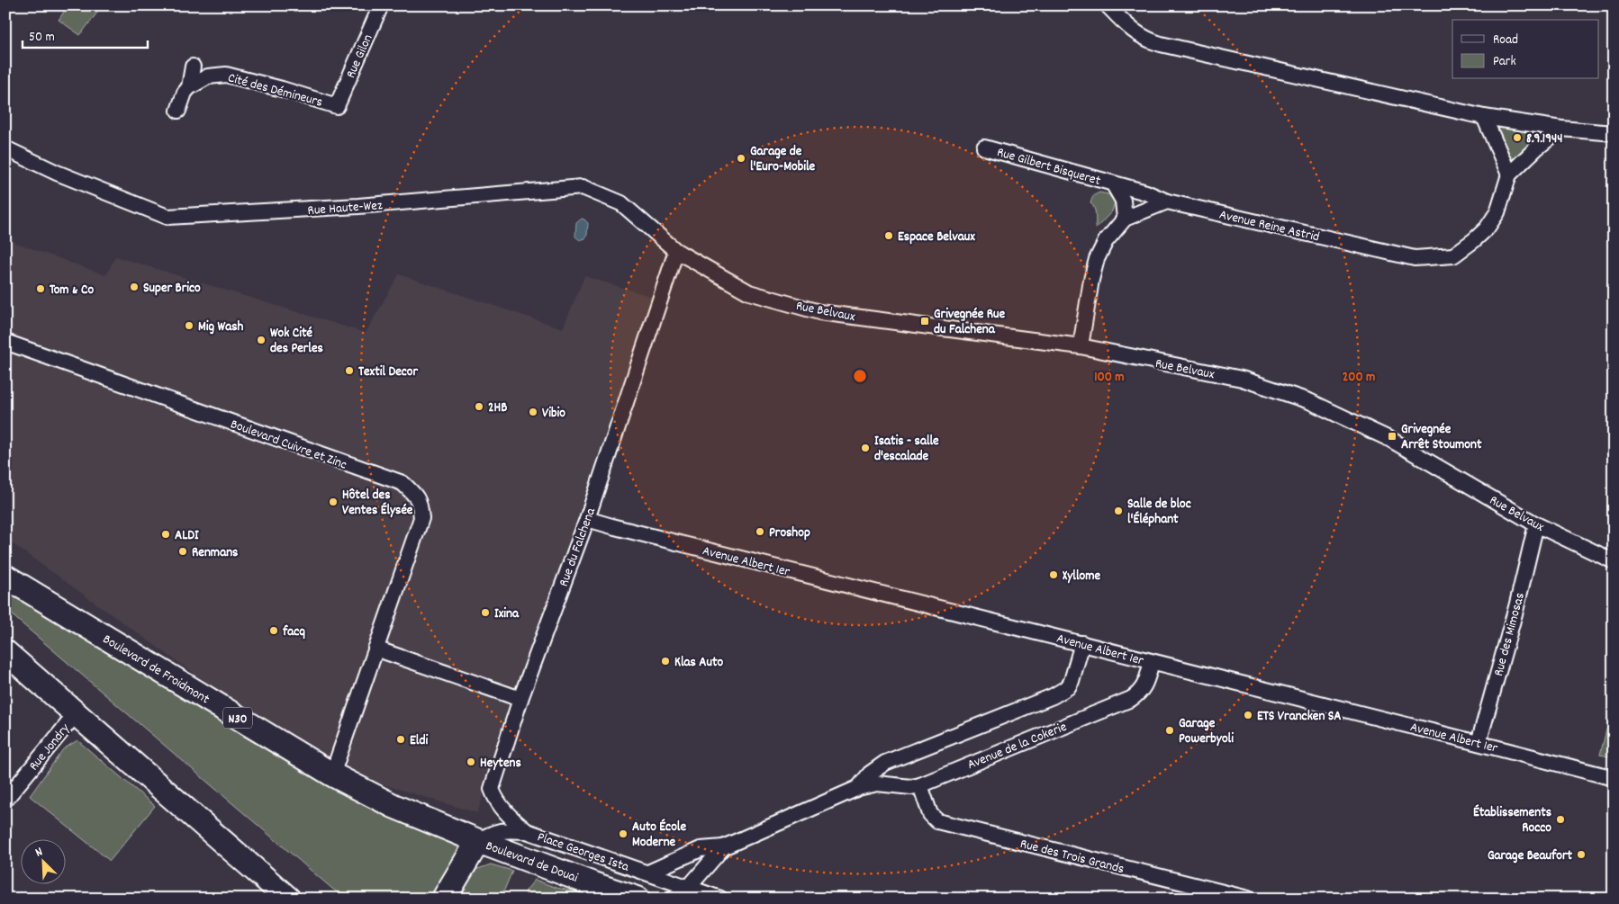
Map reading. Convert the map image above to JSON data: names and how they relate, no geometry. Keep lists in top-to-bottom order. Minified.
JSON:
{"streets":{"main road":["Boulevard de Froidmont","N30","Boulevard de Douai"],"street":["Rue Gilon","Cité des Démineurs","Rue Gilbert Bisqueret","Rue Haute-Wez","Avenue Reine Astrid","Rue Belvaux","Boulevard Cuivre et Zinc","Rue du Falchena","Avenue Albert 1er","Rue des Mimosas","Avenue de la Cokerie","Rue Jondry","Place Georges Ista","Rue des Trois Grands"]},"crossings":[["Rue Gilon","Cité des Démineurs"],["Rue Gilbert Bisqueret","Avenue Reine Astrid"],["Rue Haute-Wez","Rue Belvaux"],["Rue Haute-Wez","Rue du Falchena"],["Rue Belvaux","Rue du Falchena"],["Rue Belvaux","Rue des Mimosas"],["Boulevard Cuivre et Zinc","Boulevard de Froidmont"],["Rue du Falchena","Avenue Albert 1er"],["Rue du Falchena","Place Georges Ista"],["Avenue Albert 1er","Rue des Mimosas"],["Avenue Albert 1er","Avenue de la Cokerie"],["Boulevard de Froidmont","Place Georges Ista"],["Boulevard de Froidmont","Boulevard de Douai"],["Avenue de la Cokerie","Place Georges Ista"],["Avenue de la Cokerie","Rue des Trois Grands"],["Place Georges Ista","Boulevard de Douai"]],"places":{"other":["8.9.1944","Garage de l'Euro-Mobile","Espace Belvaux","Super Brico","Tom & Co","Mig Wash","Wok Cité des Perles","Textil Decor","2HB","Vibio","Isatis - salle d'escalade","Hôtel des Ventes Élysée","Salle de bloc l'Éléphant","Proshop","ALDI","Renmans","Xyllome","Ixina","facq","Klas Auto","ETS Vrancken SA","Garage Powerbyoli","Eldi","Heytens","Établissements Rocco","Auto École Moderne","Garage Beaufort"],"transit":["Grivegnée Rue du Falchena","Grivegnée Arrêt Stoumont"]},"legend":["Road","Park"],"scale_bar":"50 m","north":"top left","rings":["100 m","200 m"]}
